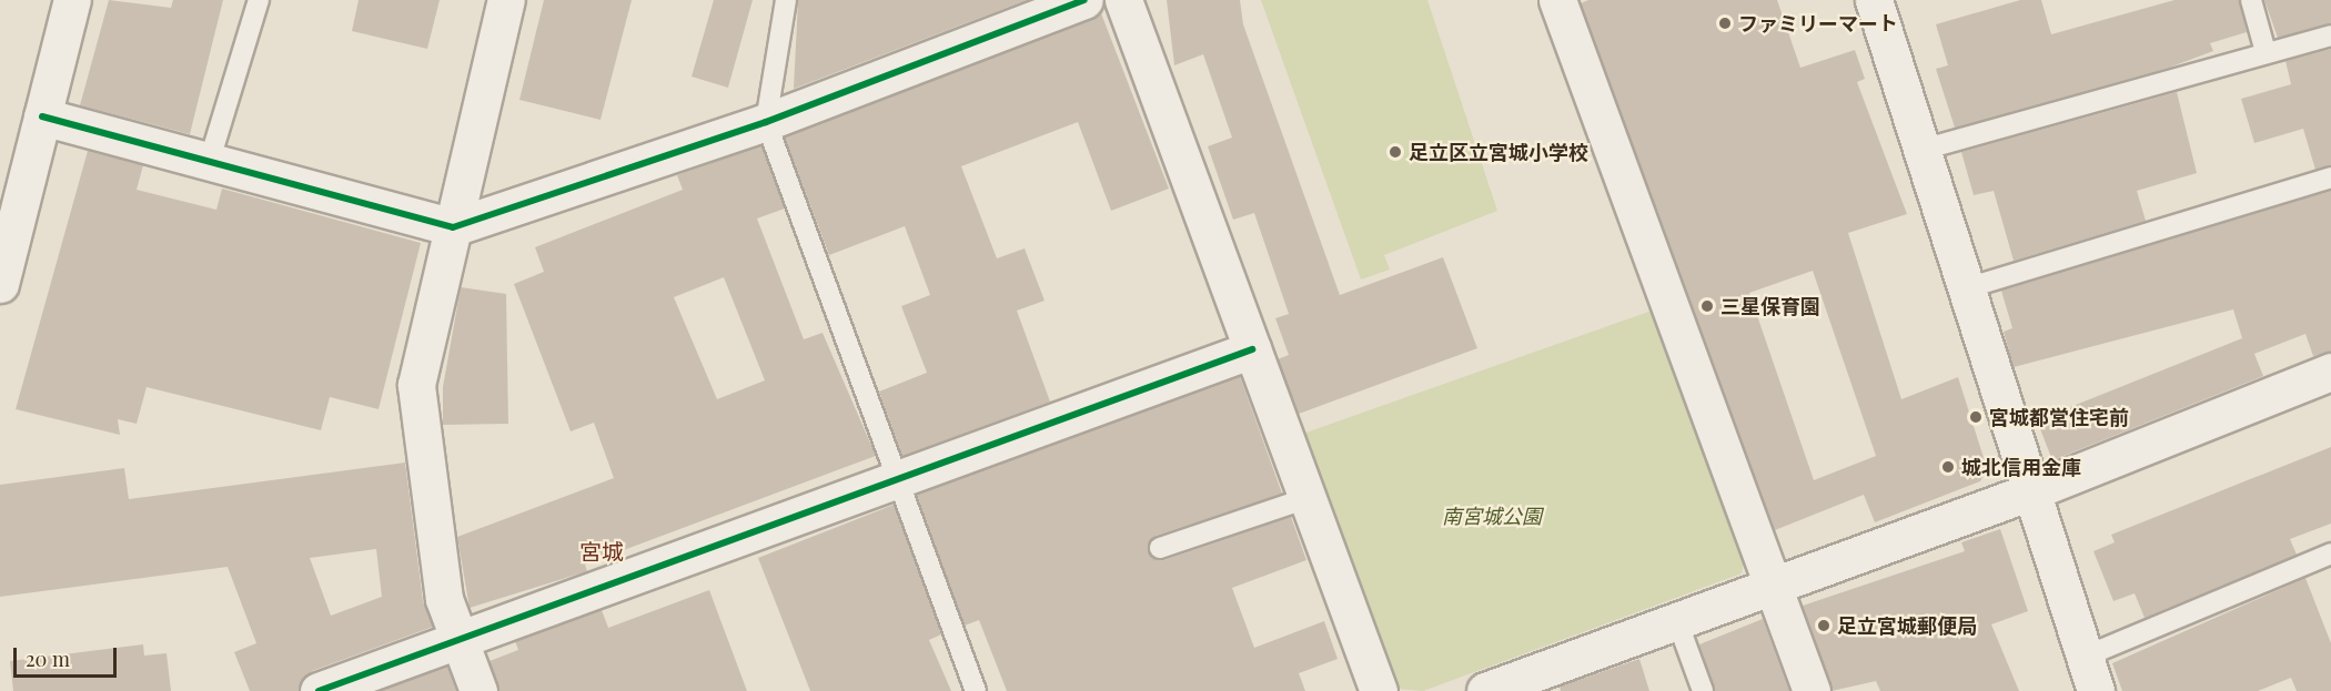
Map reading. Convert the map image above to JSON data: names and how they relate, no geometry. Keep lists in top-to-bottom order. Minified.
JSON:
{"districts":["宮城"],"parks":["南宮城公園"],"places":["ファミリーマート","足立区立宮城小学校","三星保育園","宮城都営住宅前","城北信用金庫","足立宮城郵便局"],"scale_bar":"20 m"}
